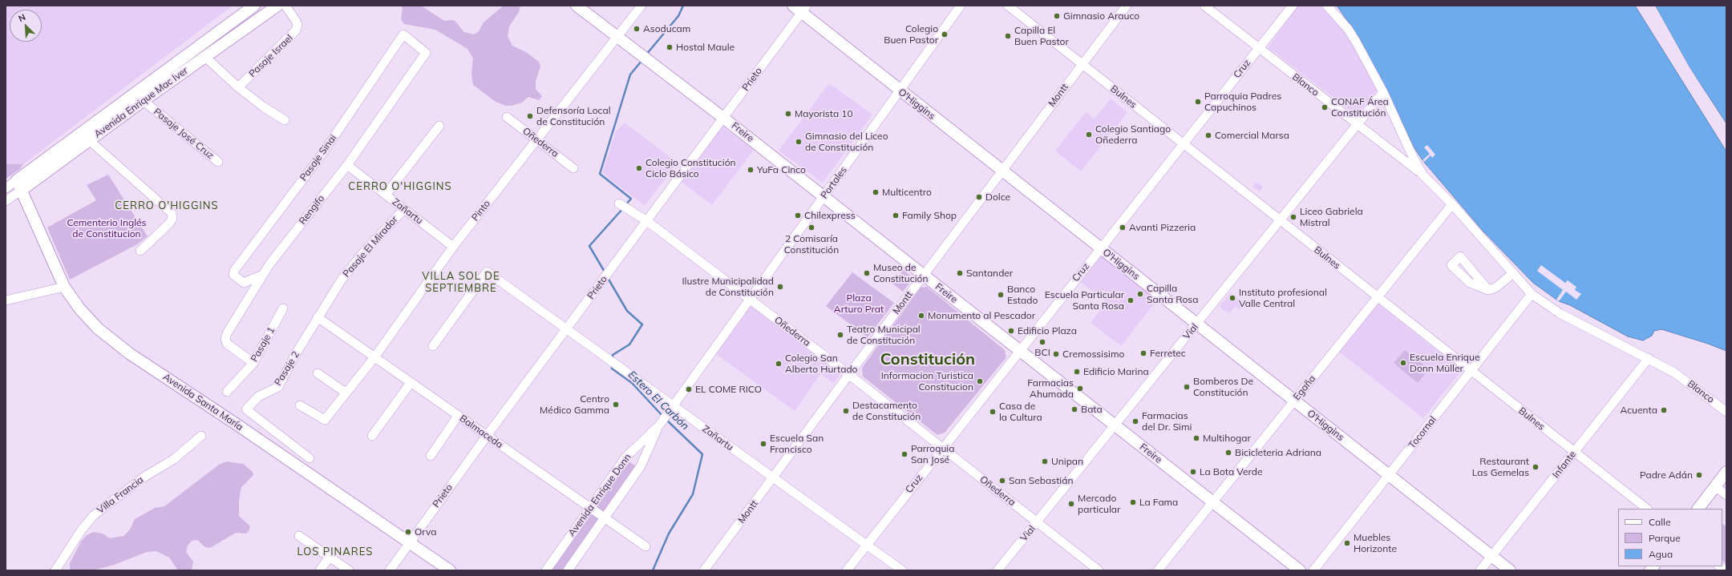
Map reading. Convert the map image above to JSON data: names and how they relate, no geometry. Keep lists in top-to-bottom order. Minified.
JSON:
{"streets":{"main road":["Avenida Enrique Mac Iver","O'Higgins","Freire","Avenida Santa María"],"street":["Pasaje Israel","Cruz","Prieto","Blanco","Montt","Bulnes","Pasaje José Cruz","Oñederra","Pasaje Sinai","Portales","Rengifo","Pinto","Zañartu","Pasaje El Mirador","Vial","Pasaje 1","Pasaje 2","Egaña","Balmaceda","Tocornal","Infante","Villa Francia","Avenida Enrique Donn"]},"crossings":[["Cruz","Blanco"],["Cruz","Bulnes"],["Cruz","O'Higgins"],["Cruz","Freire"],["Cruz","Oñederra"],["Cruz","Zañartu"],["Prieto","O'Higgins"],["Prieto","Freire"],["Prieto","Oñederra"],["Prieto","Zañartu"],["Prieto","Avenida Santa María"],["Prieto","Balmaceda"],["Blanco","Vial"],["Blanco","Egaña"],["Blanco","Tocornal"],["Blanco","Infante"],["Montt","Bulnes"],["Montt","O'Higgins"],["Montt","Freire"],["Montt","Oñederra"],["Montt","Zañartu"],["Bulnes","Vial"],["Bulnes","Egaña"],["Bulnes","Tocornal"],["Bulnes","Infante"],["Avenida Enrique Mac Iver","Pasaje José Cruz"],["Avenida Enrique Mac Iver","Avenida Santa María"],["O'Higgins","Portales"],["O'Higgins","Vial"],["O'Higgins","Egaña"],["O'Higgins","Tocornal"],["O'Higgins","Infante"],["Freire","Portales"],["Freire","Pinto"],["Freire","Vial"],["Freire","Egaña"],["Oñederra","Portales"],["Oñederra","Pinto"],["Oñederra","Vial"],["Pasaje Sinai","Rengifo"],["Portales","Zañartu"],["Portales","Avenida Enrique Donn"],["Rengifo","Zañartu"],["Rengifo","Pasaje 1"],["Pinto","Zañartu"],["Pinto","Balmaceda"],["Zañartu","Pasaje El Mirador"],["Zañartu","Avenida Enrique Donn"],["Pasaje El Mirador","Pasaje 2"],["Pasaje El Mirador","Balmaceda"],["Pasaje 2","Balmaceda"],["Balmaceda","Avenida Enrique Donn"]],"districts":["CERRO O'HIGGINS","CERRO O'HIGGINS","VILLA SOL DE SEPTIEMBRE","Constitución","LOS PINARES"],"water":["Estero El Carbón"],"parks":["Cementerio Inglés de Constitucion","Plaza Arturo Prat"],"places":["Gimnasio Arauco","Asoducam","Colegio Buen Pastor","Capilla El Buen Pastor","Hostal Maule","Parroquia Padres Capuchinos","CONAF Área Constitución","Mayorista 10","Defensoría Local de Constitución","Colegio Santiago Oñederra","Comercial Marsa","Gimnasio del Liceo de Constitución","Colegio Constitución Ciclo Básico","YuFa Cinco","Multicentro","Dolce","Chilexpress","Family Shop","Liceo Gabriela Mistral","2 Comisaría Constitución","Avanti Pizzeria","Museo de Constitución","Santander","Ilustre Municipalidad de Constitución","Capilla Santa Rosa","Banco Estado","Instituto profesional Valle Central","Escuela Particular Santa Rosa","Monumento al Pescador","Edificio Plaza","Teatro Municipal de Constitución","BCI","Ferretec","Cremossisimo","Escuela Enrique Donn Müller","Colegio San Alberto Hurtado","Edificio Marina","Informacion Turistica Constitucion","Bomberos De Constitución","Farmacias Ahumada","EL COME RICO","Centro Médico Gamma","Bata","Acuenta","Destacamento de Constitución","Casa de la Cultura","Farmacias del Dr. Simi","Multihogar","Escuela San Francisco","Bicicleteria Adriana","Parroquia San José","Unipan","Restaurant Las Gemelas","La Bota Verde","Padre Adán","San Sebastián","La Fama","Mercado particular","Orva","Muebles Horizonte"],"legend":["Calle","Parque","Agua"],"north":"top left"}
